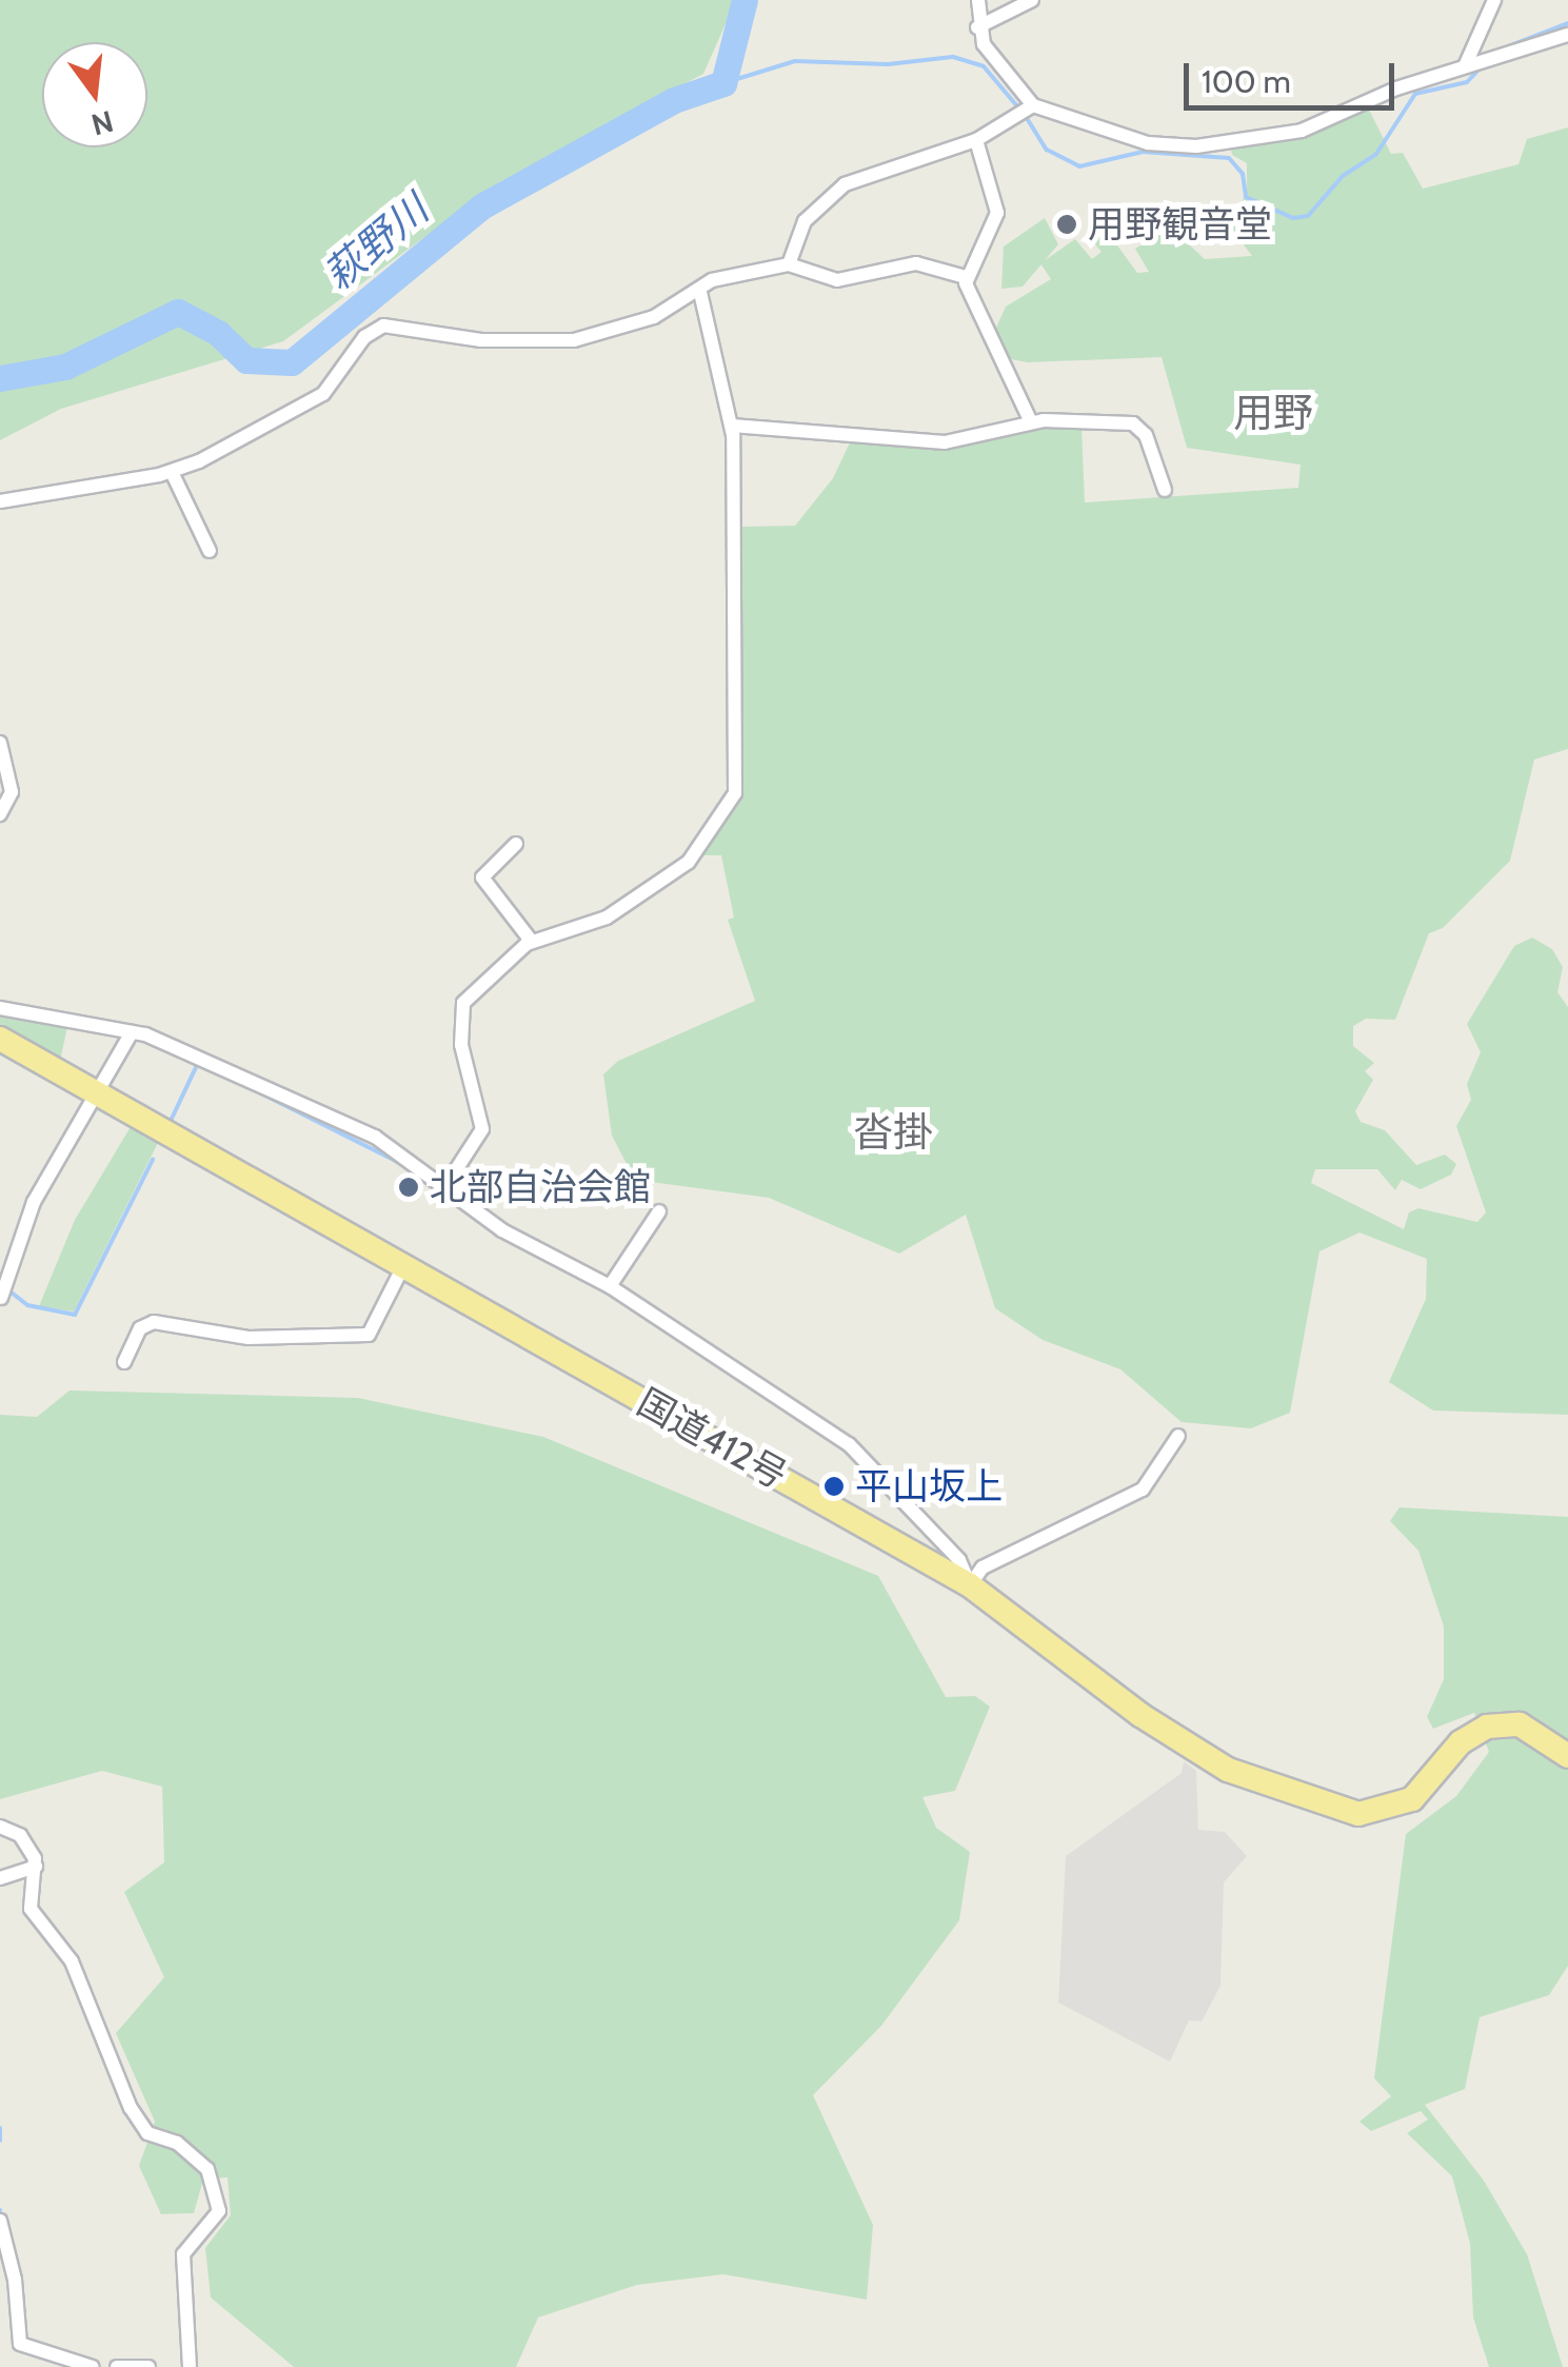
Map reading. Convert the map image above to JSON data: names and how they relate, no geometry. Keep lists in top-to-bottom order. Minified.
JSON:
{"streets":{"highway":["国道412号"]},"districts":["用野","沓掛"],"water":["萩野川"],"places":["用野観音堂","北部自治会館","平山坂上"],"scale_bar":"100 m","north":"bottom"}
